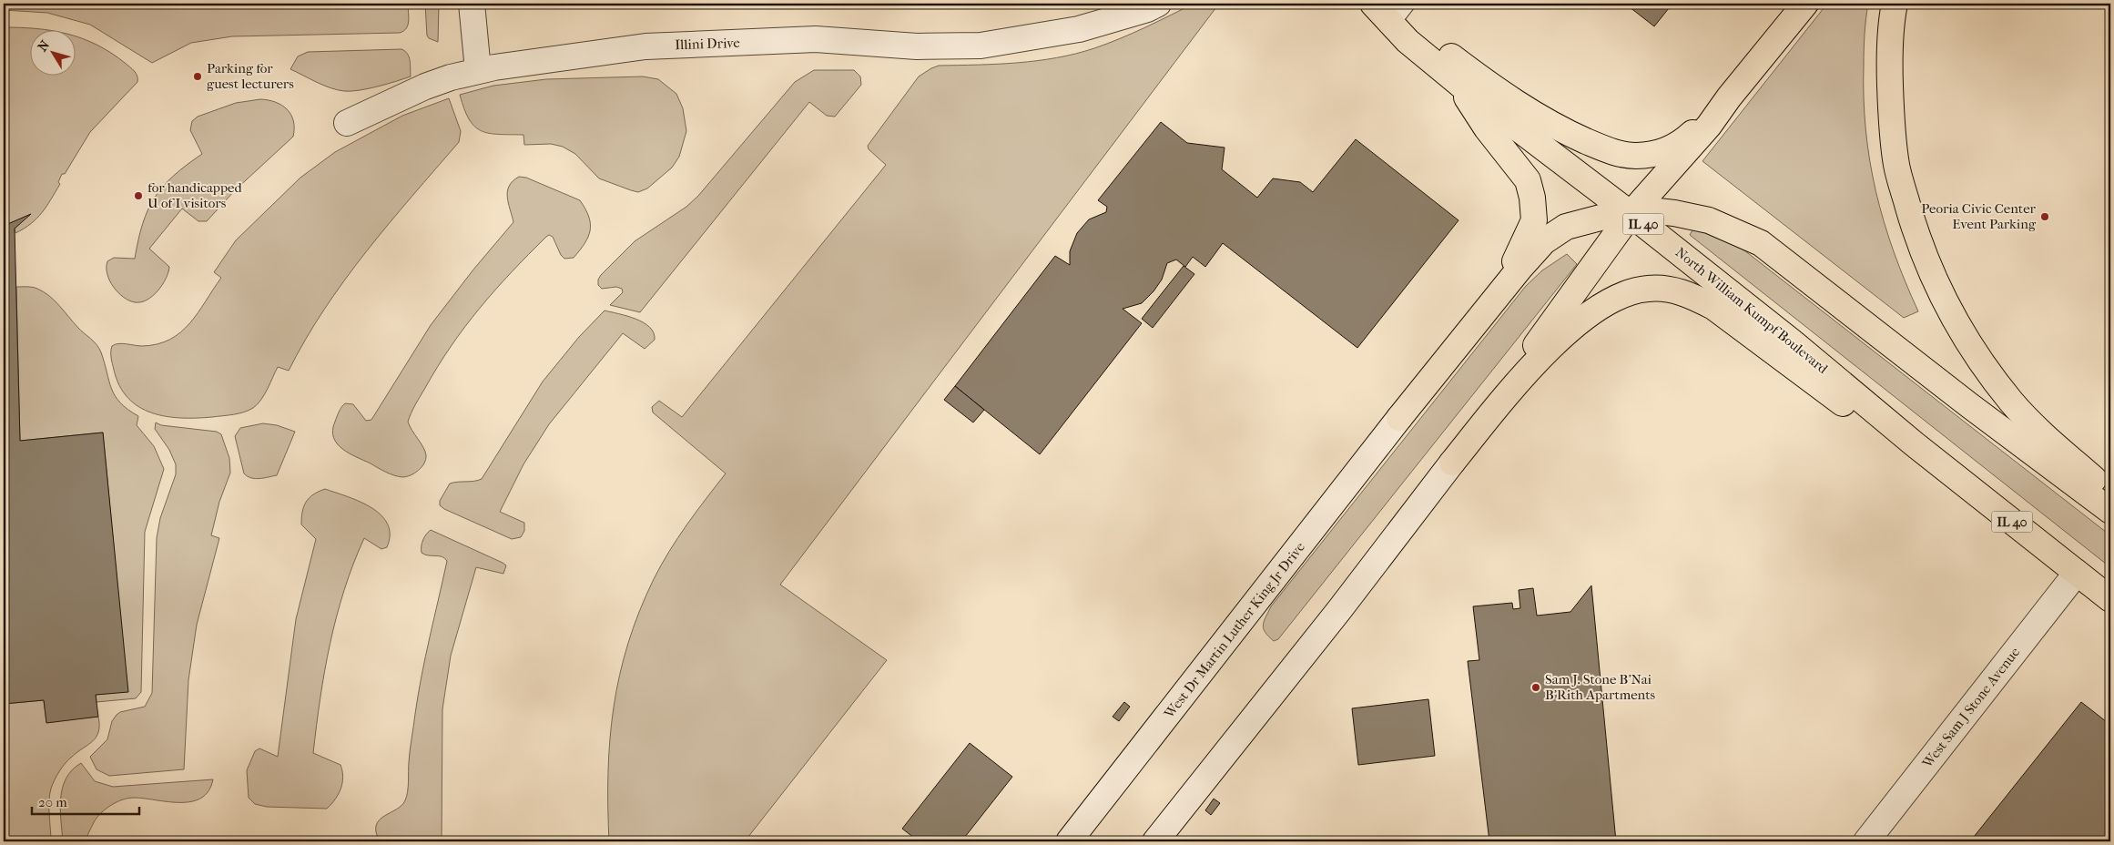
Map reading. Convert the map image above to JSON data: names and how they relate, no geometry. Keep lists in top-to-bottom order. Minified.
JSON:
{"streets":{"main road":["IL 40","North William Kumpf Boulevard"],"street":["Illini Drive","West Dr Martin Luther King Jr Drive","West Sam J Stone Avenue"]},"crossings":[["North William Kumpf Boulevard","West Sam J Stone Avenue"]],"places":["Parking for guest lecturers","for handicapped U of I visitors","Peoria Civic Center Event Parking","Sam J. Stone B'Nai B'Rith Apartments"],"scale_bar":"20 m","north":"top left"}
